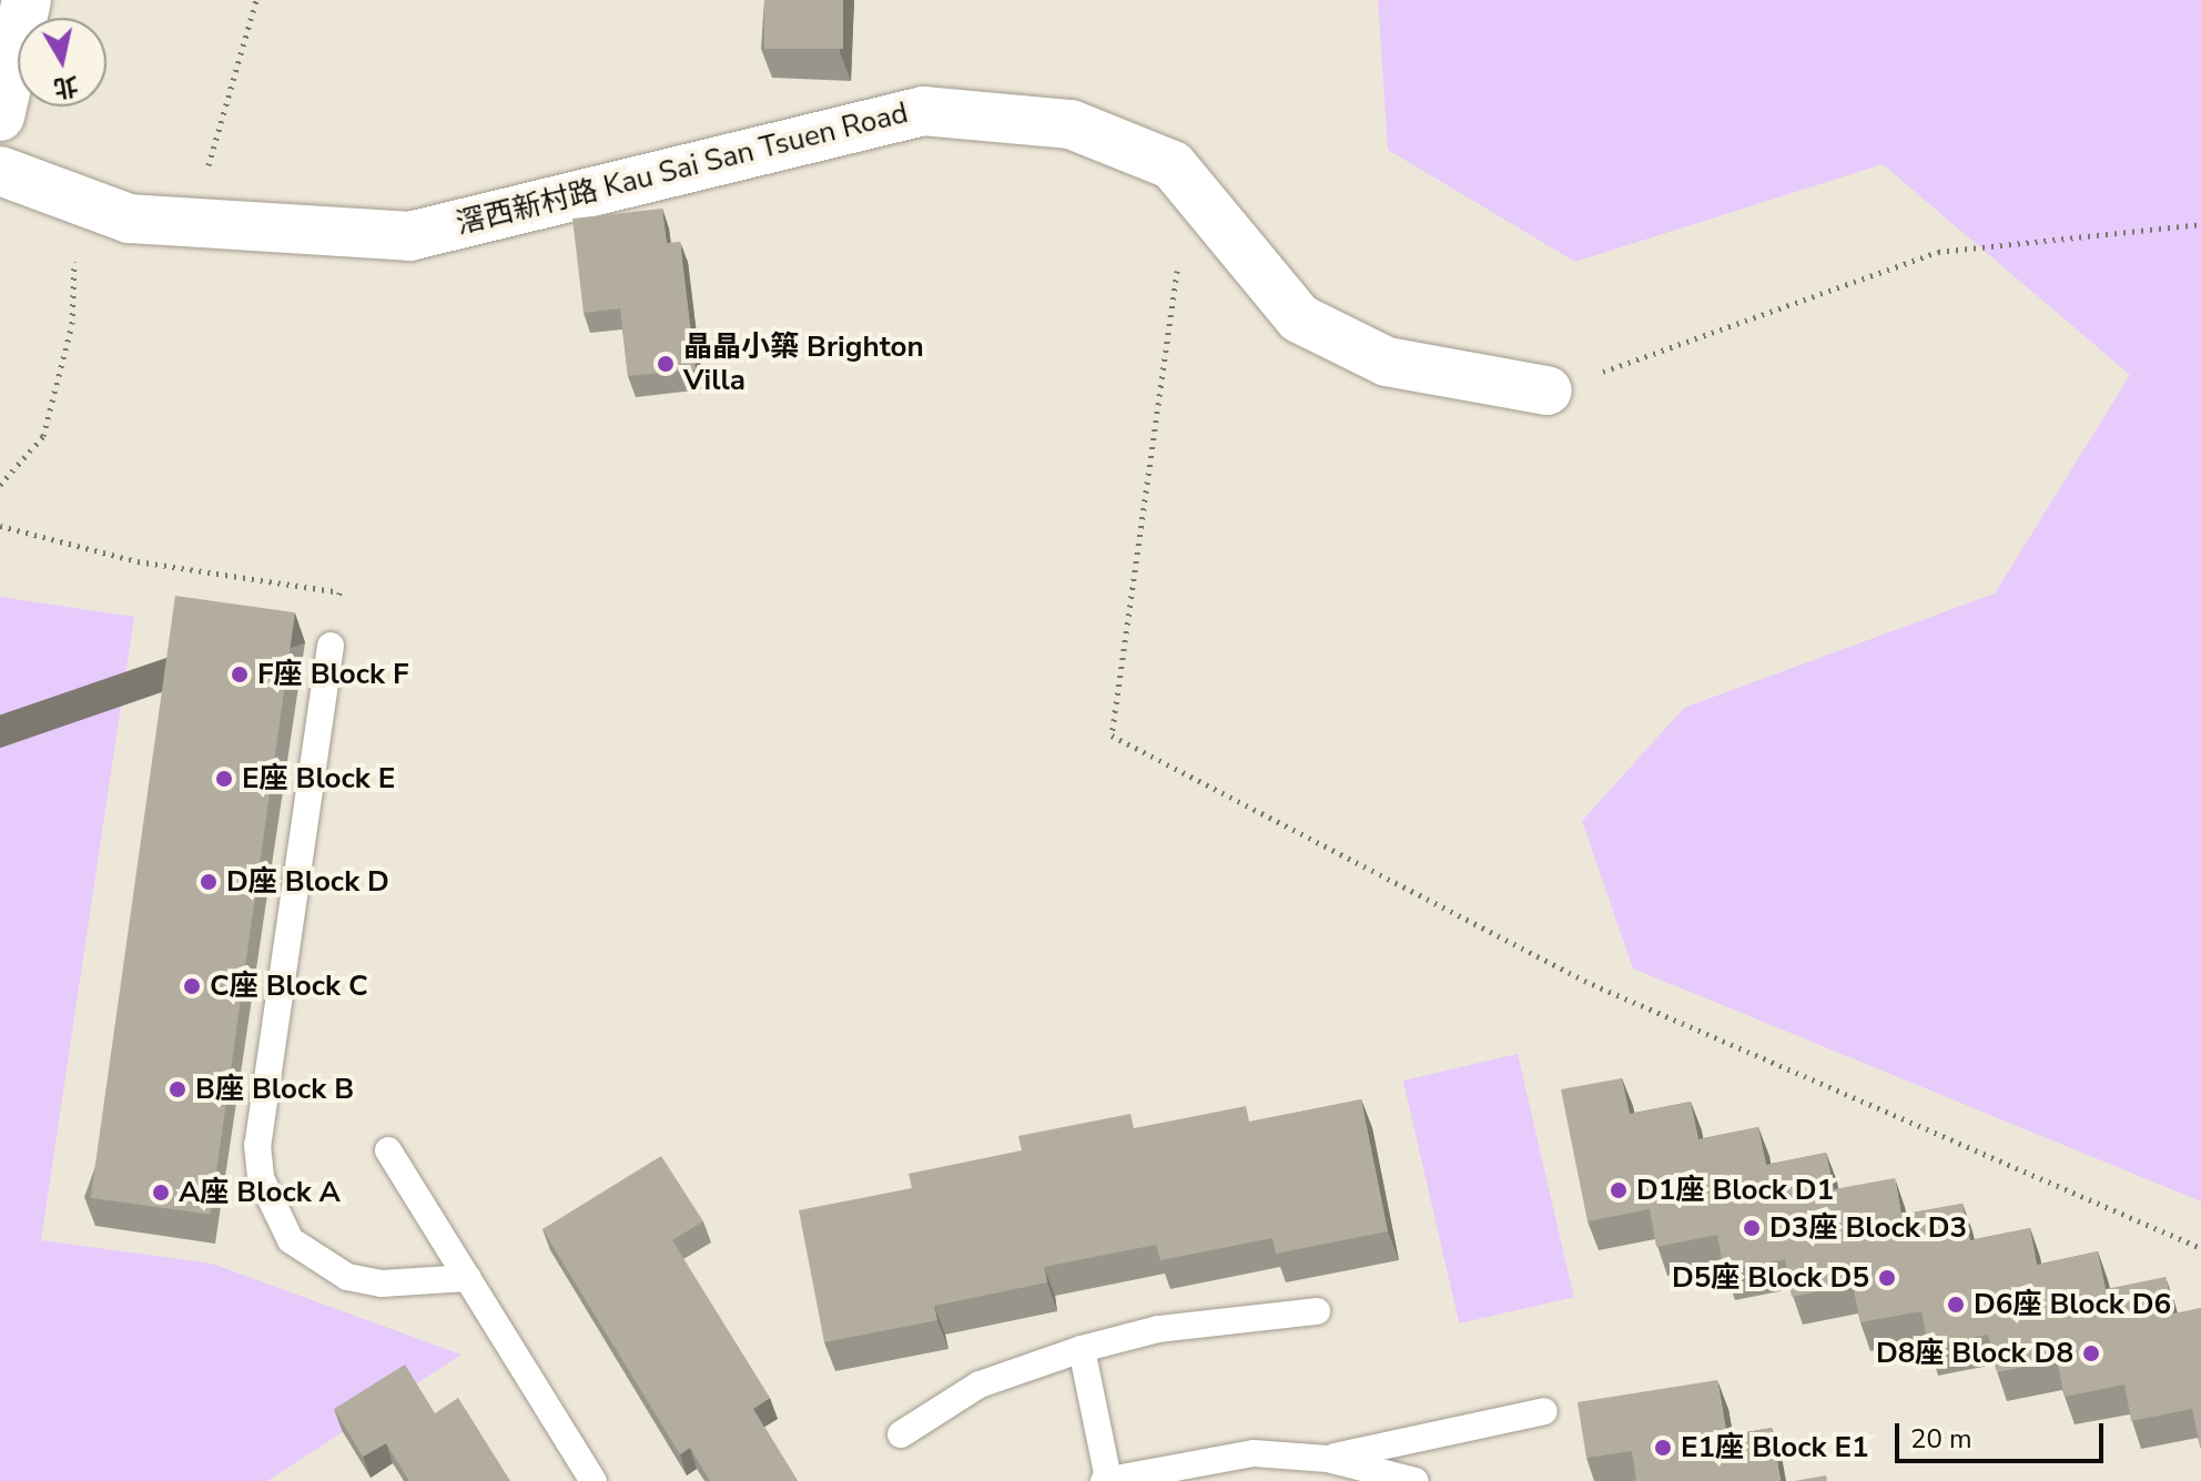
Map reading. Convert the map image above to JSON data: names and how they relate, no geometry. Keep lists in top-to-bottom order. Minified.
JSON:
{"streets":{"street":["滘西新村路 Kau Sai San Tsuen Road"]},"places":["晶晶小築 Brighton Villa","F座 Block F","E座 Block E","D座 Block D","C座 Block C","B座 Block B","D1座 Block D1","A座 Block A","D3座 Block D3","D5座 Block D5","D6座 Block D6","D8座 Block D8","E1座 Block E1"],"scale_bar":"20 m","north":"bottom"}
